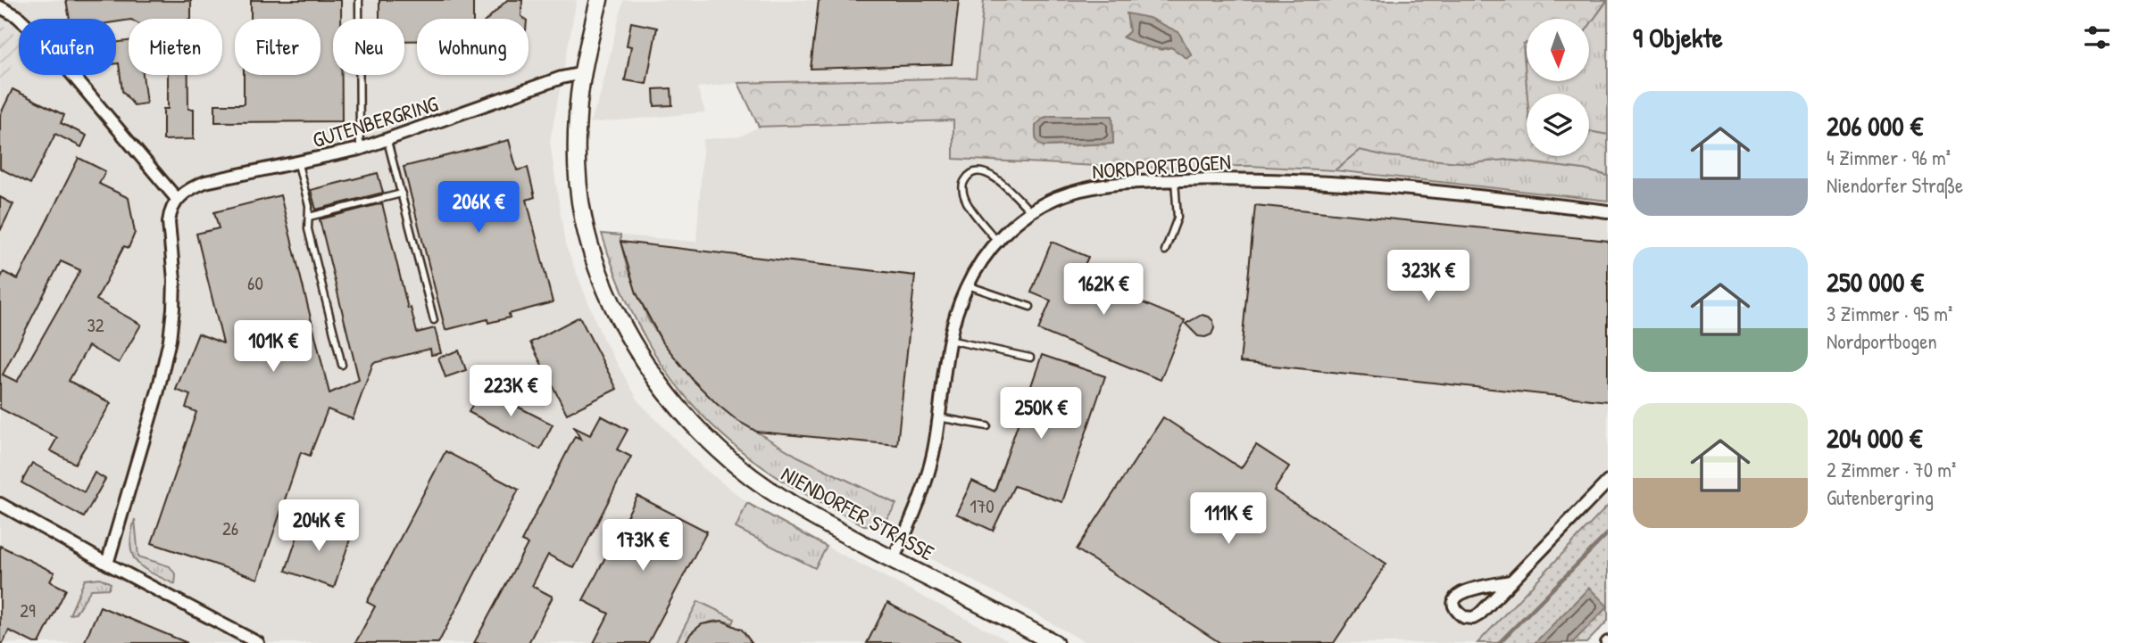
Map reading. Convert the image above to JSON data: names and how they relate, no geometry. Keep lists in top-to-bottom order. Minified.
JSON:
{"streets":{"main road":["NIENDORFER STRASSE"],"street":["GUTENBERGRING","NORDPORTBOGEN"]},"crossings":[["GUTENBERGRING","NIENDORFER STRASSE"],["NORDPORTBOGEN","NIENDORFER STRASSE"]],"house_numbers":["60","32","170","26","29"],"north":"bottom","page":{"heading":"9 Objekte","chip":["Kaufen","Mieten","Filter","Neu","Wohnung"],"list":[{"name":"206 000 €","note":"4 Zimmer · 96 m² · Niendorfer Straße"},{"name":"250 000 €","note":"3 Zimmer · 95 m² · Nordportbogen"},{"name":"204 000 €","note":"2 Zimmer · 70 m² · Gutenbergring"}],"price":["206K €","323K €","162K €","101K €","223K €","250K €","111K €","204K €","173K €"]}}
